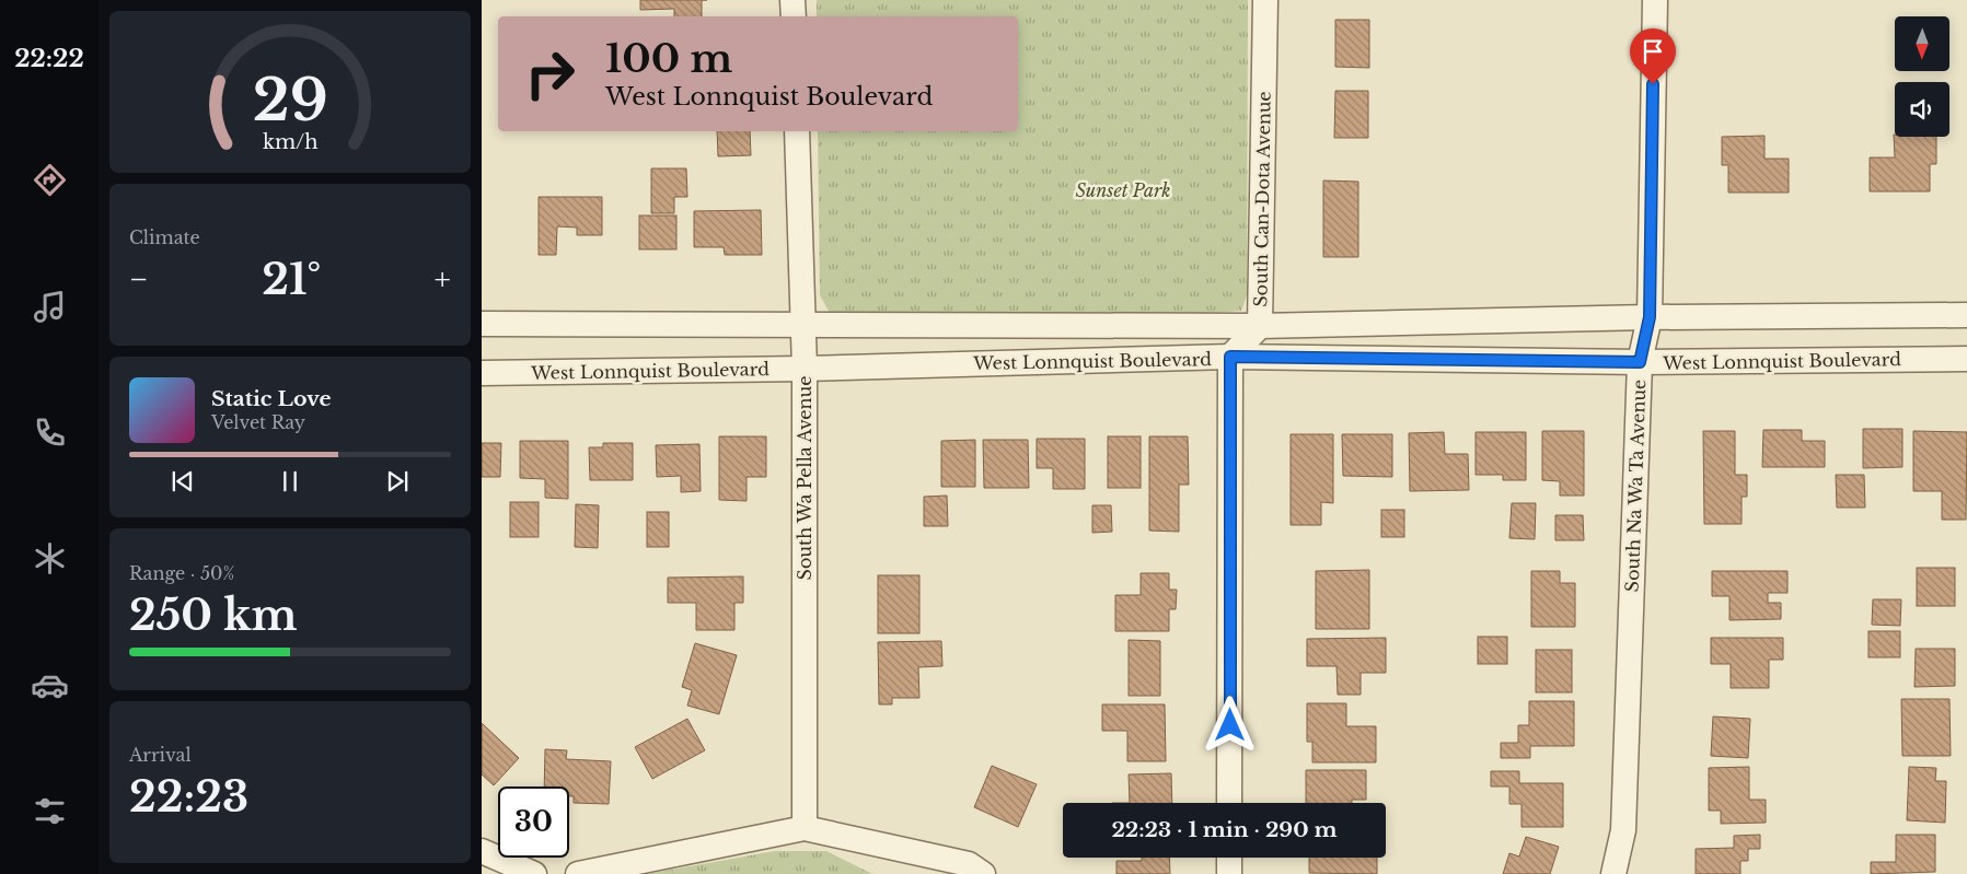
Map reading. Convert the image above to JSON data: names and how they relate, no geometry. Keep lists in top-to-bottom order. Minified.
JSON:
{"streets":{"street":["South Can-Dota Avenue","West Lonnquist Boulevard","South Wa Pella Avenue","South Na Wa Ta Avenue"]},"crossings":[["South Can-Dota Avenue","West Lonnquist Boulevard"],["West Lonnquist Boulevard","South Wa Pella Avenue"],["West Lonnquist Boulevard","South Na Wa Ta Avenue"]],"parks":["Sunset Park"],"north":"bottom","page":{"tabs":"22:22","turn":["100 m","West Lonnquist Boulevard"],"tile":["Climate",["Range · 50%","250 km"],["Arrival","22:23"]],"heat":["−","21°","+"],"song":["Static Love","Velvet Ray"],"limit":"30","trip":"22:23 · 1 min · 290 m","gauge":["29","km/h"]}}
